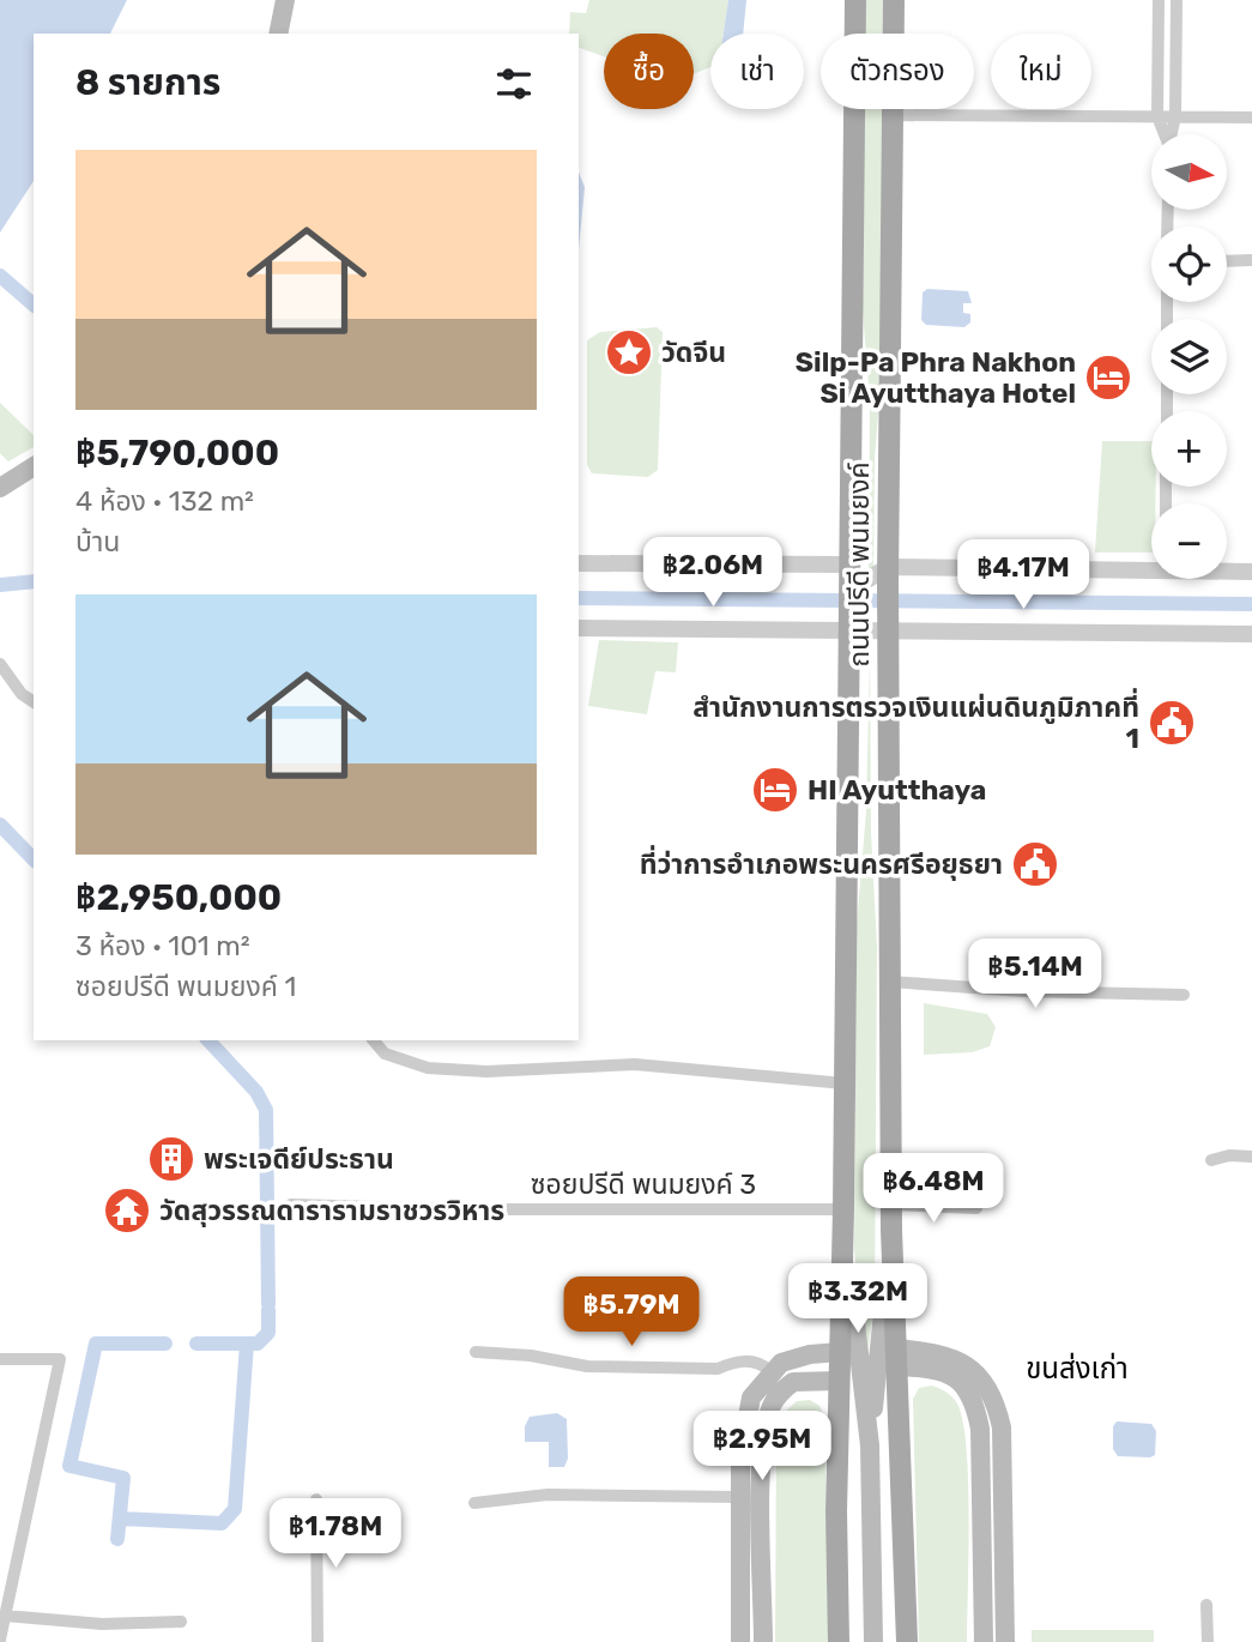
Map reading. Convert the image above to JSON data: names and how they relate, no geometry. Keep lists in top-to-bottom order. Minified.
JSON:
{"streets":{"main road":["ถนนปรีดี พนมยงค์"],"street":["ซอยปรีดี พนมยงค์ 3"]},"crossings":[["ถนนปรีดี พนมยงค์","ซอยปรีดี พนมยงค์ 3"]],"districts":["ขนส่งเก่า"],"places":{"place":["วัดจีน"],"hotel":["Silp-Pa Phra Nakhon Si Ayutthaya Hotel","HI Ayutthaya"],"public building":["สำนักงานการตรวจเงินแผ่นดินภูมิภาคที่ 1","ที่ว่าการอำเภอพระนครศรีอยุธยา"],"building":["พระเจดีย์ประธาน"],"temple":["วัดสุวรรณดารารามราชวรวิหาร"]},"north":"right","page":{"chip":["ซื้อ","เช่า","ตัวกรอง","ใหม่"],"heading":"8 รายการ","map_buttons":["+","−"],"list":[{"name":"฿5,790,000","note":"4 ห้อง · 132 m² · บ้าน"},{"name":"฿2,950,000","note":"3 ห้อง · 101 m² · ซอยปรีดี พนมยงค์ 1"}],"price":["฿2.06M","฿4.17M","฿5.14M","฿6.48M","฿3.32M","฿5.79M","฿2.95M","฿1.78M"]}}
